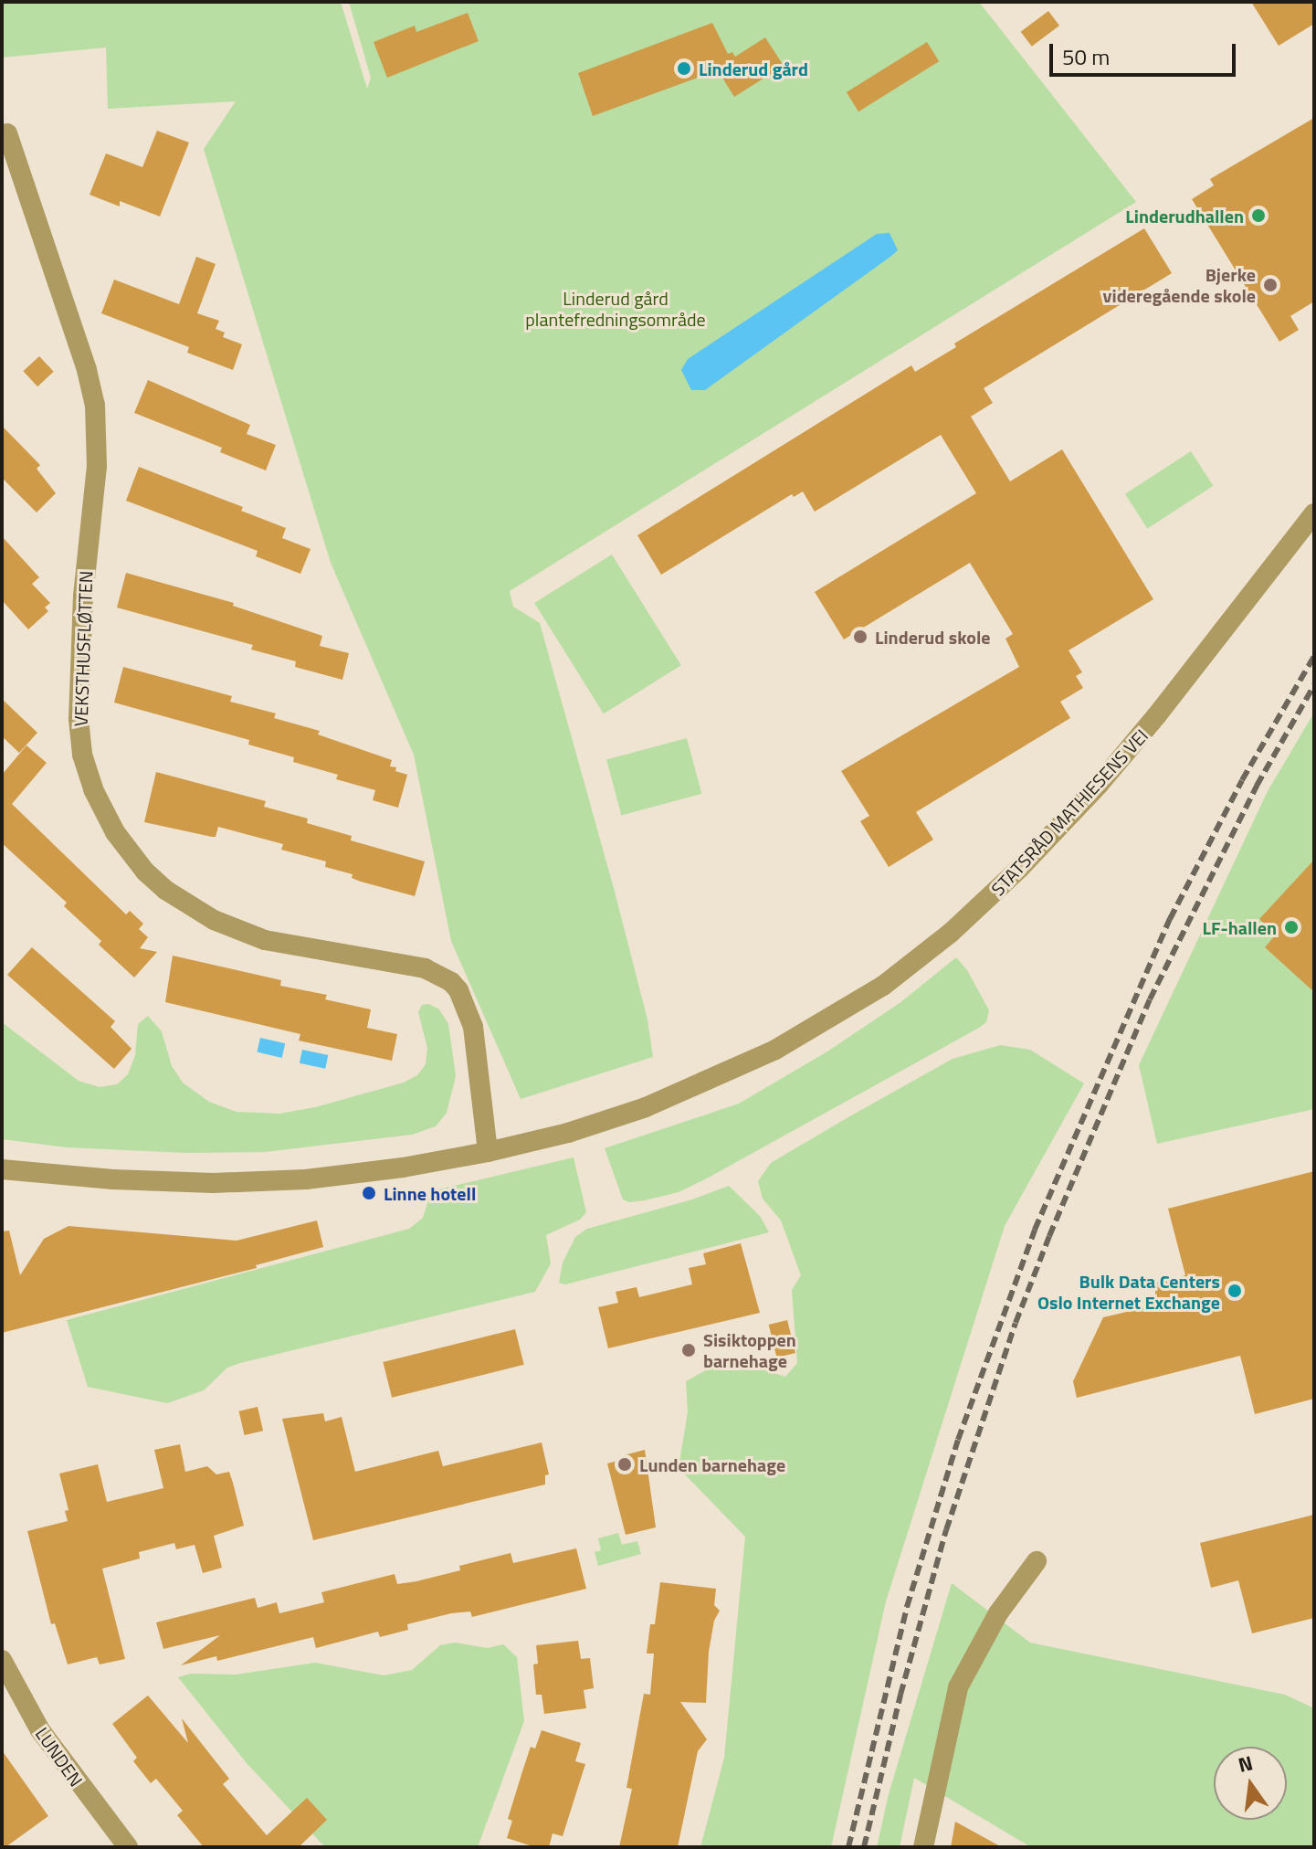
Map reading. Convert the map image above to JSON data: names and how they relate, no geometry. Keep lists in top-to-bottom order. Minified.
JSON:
{"streets":{"street":["VEKSTHUSFLØTTEN","STATSRÅD MATHIESENS VEI","LUNDEN"]},"crossings":[["VEKSTHUSFLØTTEN","STATSRÅD MATHIESENS VEI"]],"parks":["Linderud gård plantefredningsområde"],"places":["Linderud gård","Linderudhallen","Bjerke videregående skole","Linderud skole","LF-hallen","Linne hotell","Bulk Data Centers Oslo Internet Exchange","Sisiktoppen barnehage","Lunden barnehage"],"scale_bar":"50 m","north":"top"}
